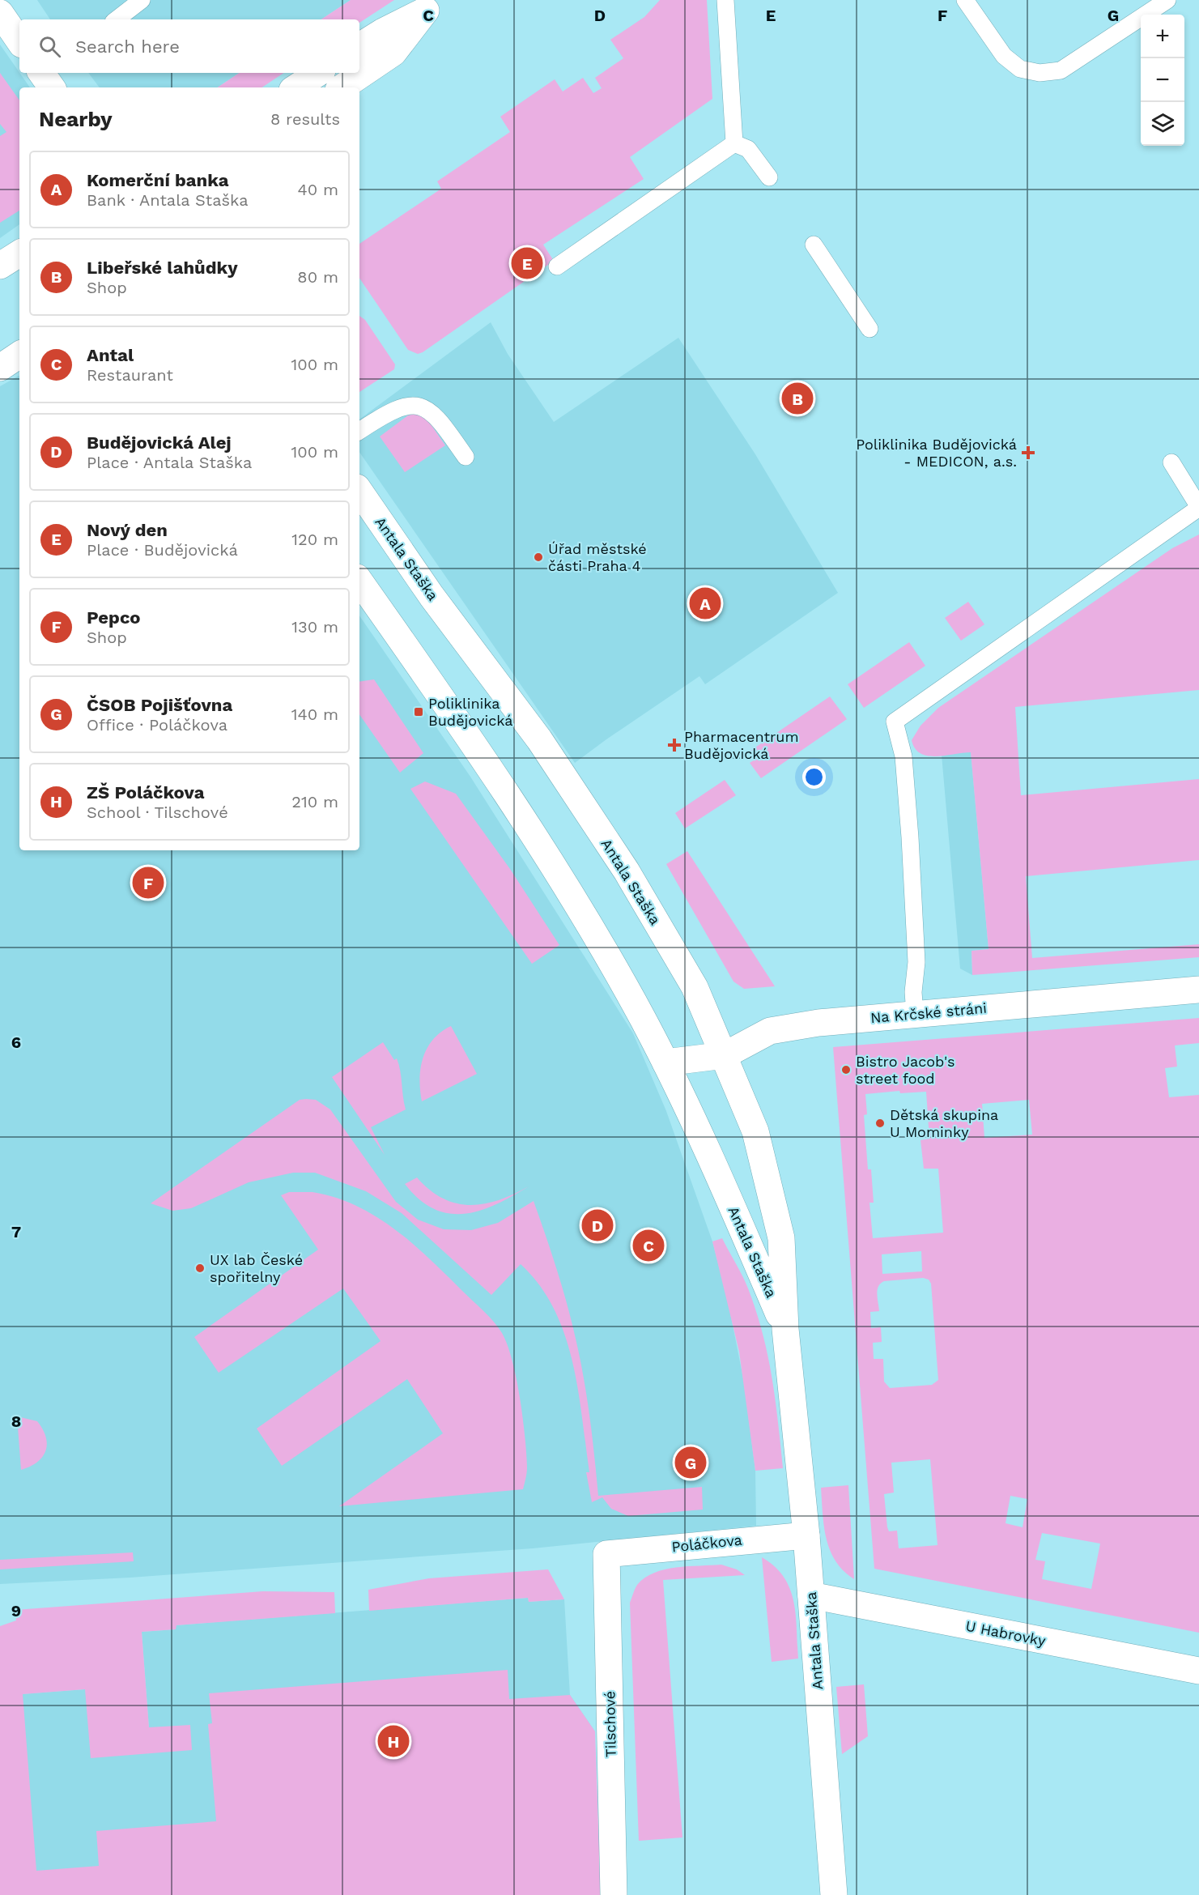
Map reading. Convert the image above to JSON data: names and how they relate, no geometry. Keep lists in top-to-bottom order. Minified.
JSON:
{"streets":{"street":["Antala Staška","Na Krčské stráni","Poláčkova","U Habrovky","Tilschové"]},"crossings":[["Antala Staška","Na Krčské stráni"],["Antala Staška","Poláčkova"],["Antala Staška","U Habrovky"],["Poláčkova","Tilschové"]],"places":{"health":["Poliklinika Budějovická - MEDICON, a.s.","Pharmacentrum Budějovická"],"other":["Úřad městské části Praha 4","Bistro Jacob's street food","Dětská skupina U Mominky","UX lab České spořitelny"],"transit":["Poliklinika Budějovická"]},"page":{"map_buttons":["+","−"],"search":"Search here","heading":["Nearby","8 results"],"list":[{"mark":"A","name":"Komerční banka","note":"Bank · Antala Staška","value":"40 m"},{"mark":"B","name":"Libeřské lahůdky","note":"Shop","value":"80 m"},{"mark":"C","name":"Antal","note":"Restaurant","value":"100 m"},{"mark":"D","name":"Budějovická Alej","note":"Place · Antala Staška","value":"100 m"},{"mark":"E","name":"Nový den","note":"Place · Budějovická","value":"120 m"},{"mark":"F","name":"Pepco","note":"Shop","value":"130 m"},{"mark":"G","name":"ČSOB Pojišťovna","note":"Office · Poláčkova","value":"140 m"},{"mark":"H","name":"ZŠ Poláčkova","note":"School · Tilschové","value":"210 m"}],"pins":["E","B","A","F","D","C","G","H"]},"grid":{"columns":["C","D","E","F","G"],"rows":["6","7","8","9"]}}
